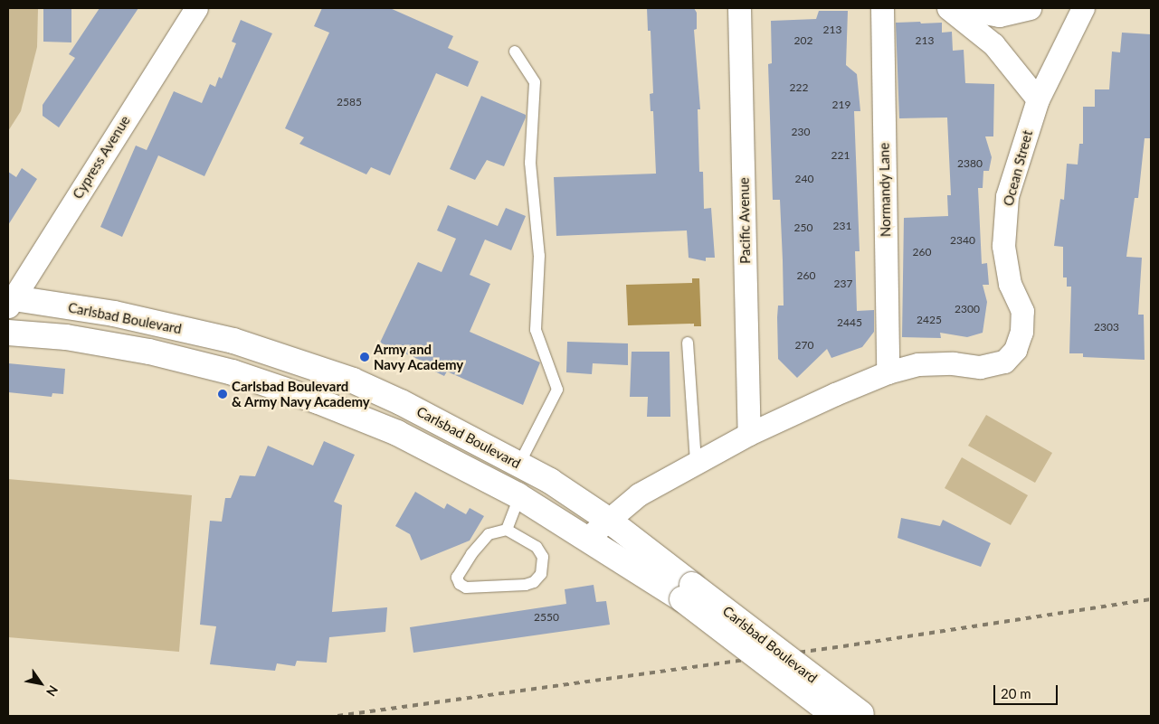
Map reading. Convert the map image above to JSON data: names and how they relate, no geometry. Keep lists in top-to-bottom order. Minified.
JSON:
{"streets":{"main road":["Carlsbad Boulevard"],"street":["Cypress Avenue","Ocean Street","Normandy Lane","Pacific Avenue"]},"crossings":[["Cypress Avenue","Carlsbad Boulevard"],["Ocean Street","Normandy Lane"],["Ocean Street","Pacific Avenue"],["Ocean Street","Carlsbad Boulevard"]],"places":["Army and Navy Academy","Carlsbad Boulevard & Army Navy Academy"],"house_numbers":["213","202","213","222","2585","219","230","221","2380","240","231","250","2340","260","260","237","2300","2425","2445","2303","270","2550"],"scale_bar":"20 m","north":"bottom right"}
